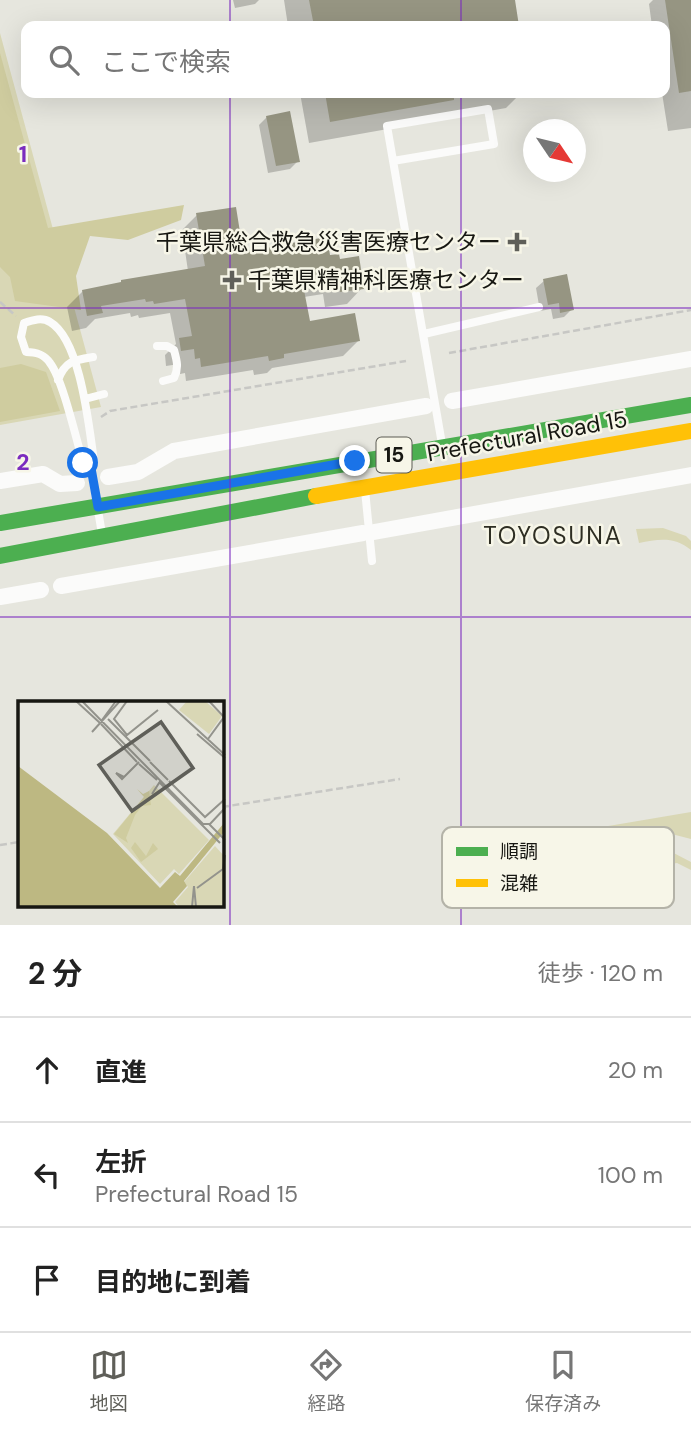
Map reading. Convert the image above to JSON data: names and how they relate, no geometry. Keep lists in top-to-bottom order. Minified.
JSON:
{"streets":{"main road":["Prefectural Road 15","15"]},"districts":["TOYOSUNA"],"places":{"health":["千葉県総合救急災害医療センター","千葉県精神科医療センター"]},"legend":["順調","混雑"],"north":"bottom right","page":{"search":"ここで検索","heading":["2 分","徒歩 · 120 m"],"list":[["直進","20 m"],["左折","Prefectural Road 15","100 m"],"目的地に到着"],"nav":["地図","経路","保存済み"]},"grid":{"rows":["1","2"]}}
